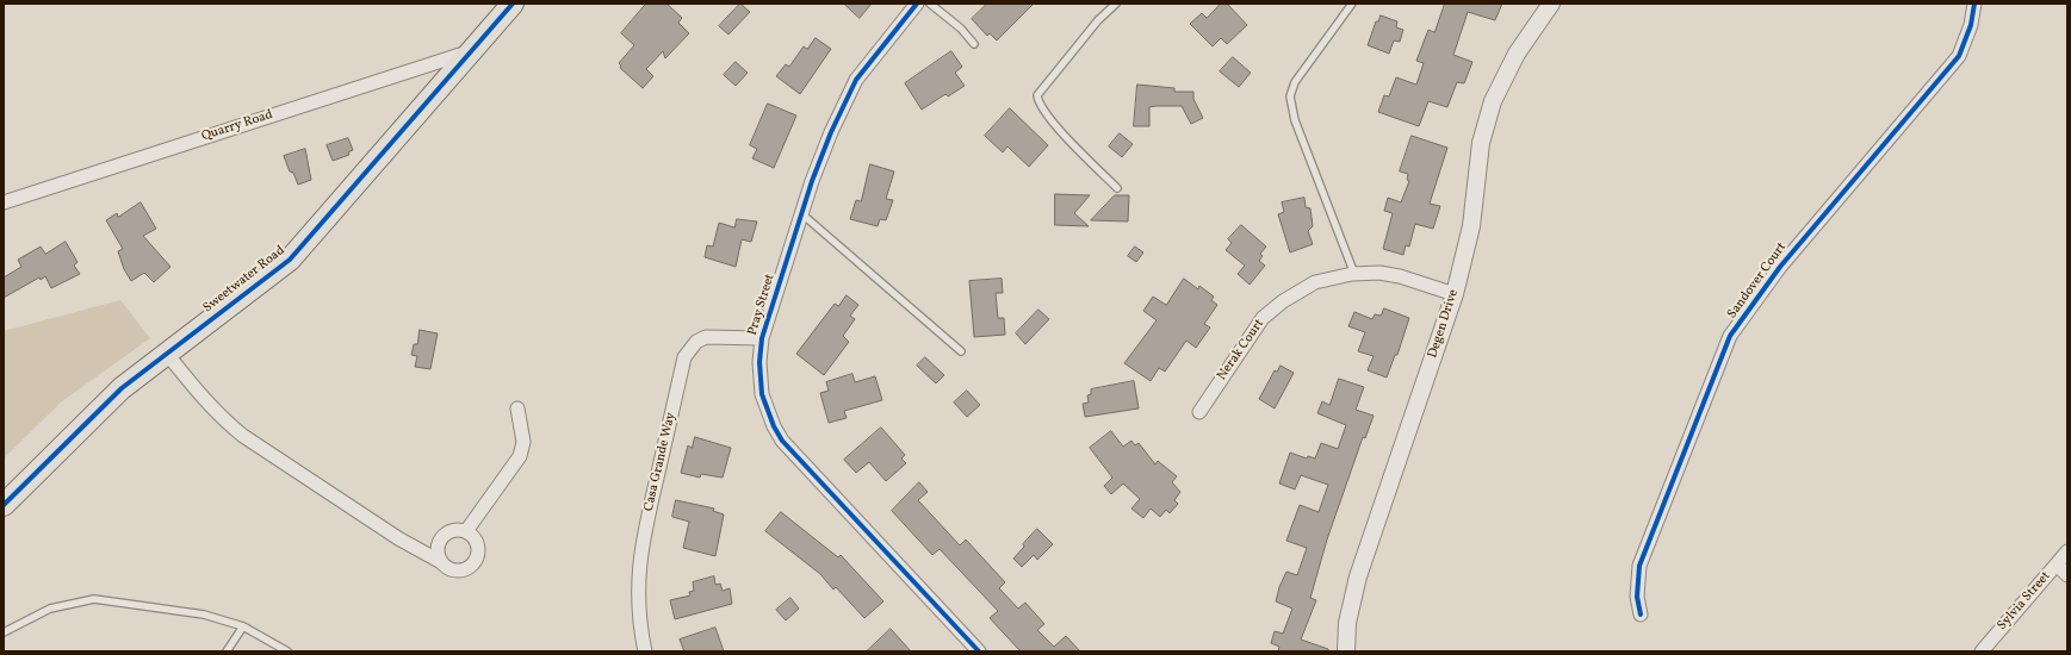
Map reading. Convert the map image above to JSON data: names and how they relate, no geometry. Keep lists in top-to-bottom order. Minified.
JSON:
{"streets":{"main road":["Sweetwater Road"],"street":["Quarry Road","Sandover Court","Pray Street","Degen Drive","Nerak Court","Casa Grande Way","Sylvia Street"]},"crossings":[["Quarry Road","Sweetwater Road"],["Pray Street","Casa Grande Way"],["Degen Drive","Nerak Court"]]}
